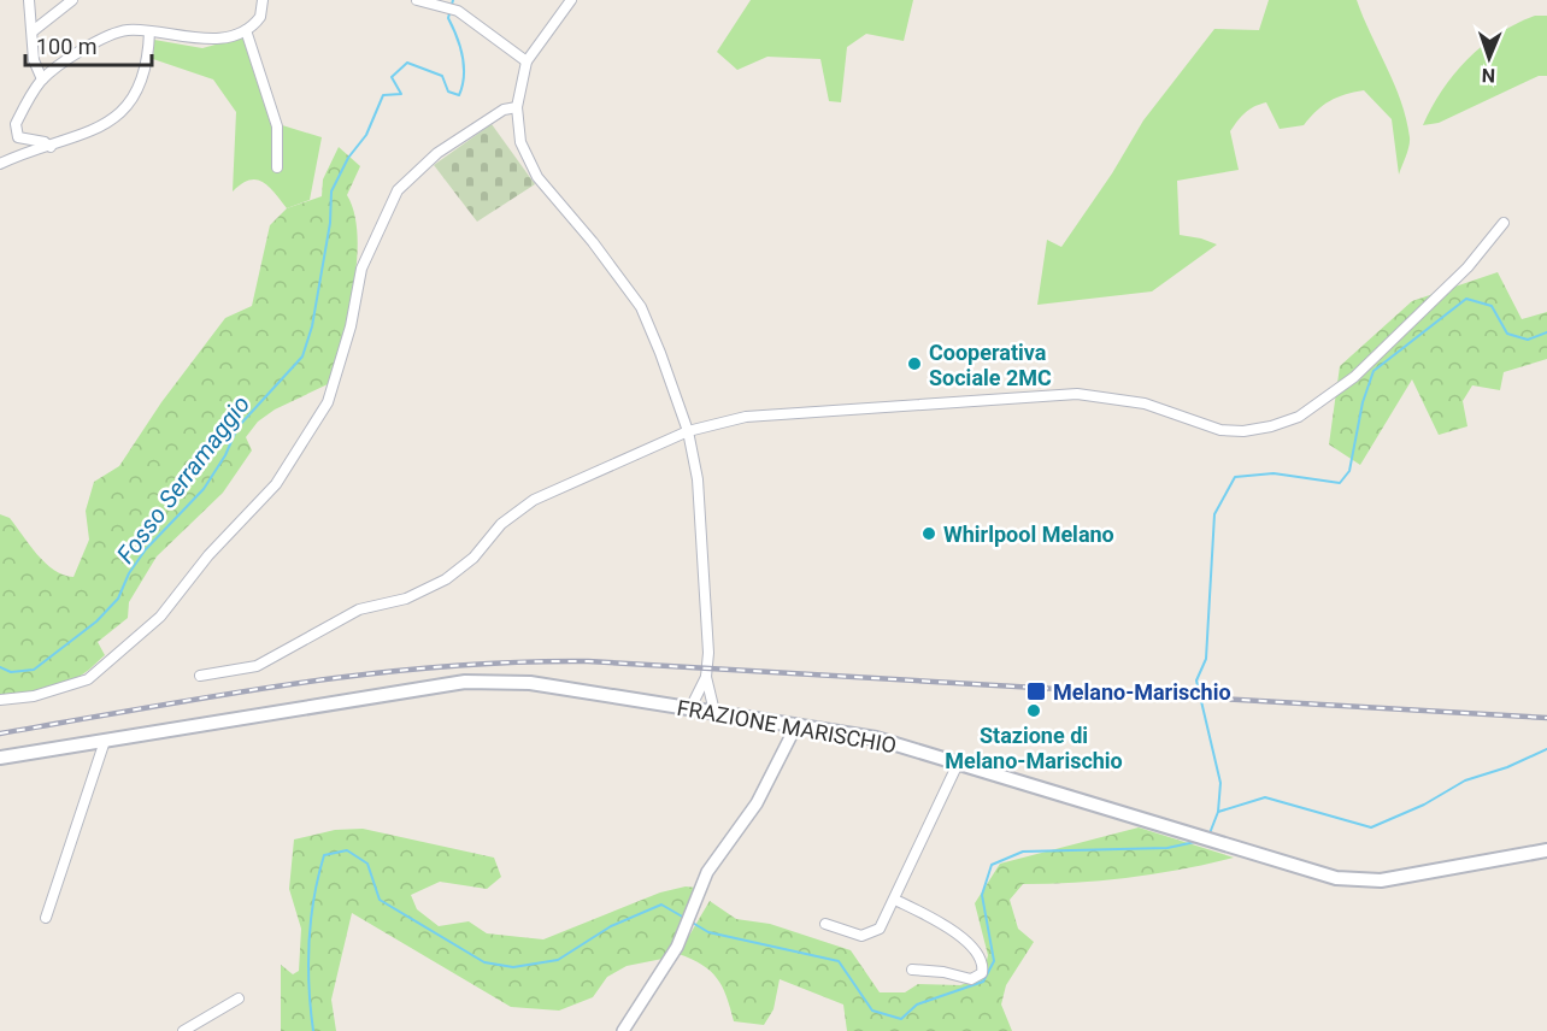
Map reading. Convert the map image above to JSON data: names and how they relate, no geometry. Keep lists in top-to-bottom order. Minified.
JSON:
{"streets":{"main road":["FRAZIONE MARISCHIO"]},"water":["Fosso Serramaggio"],"places":{"other":["Cooperativa Sociale 2MC","Whirlpool Melano","Stazione di Melano-Marischio"],"transit":["Melano-Marischio"]},"scale_bar":"100 m","north":"bottom"}
